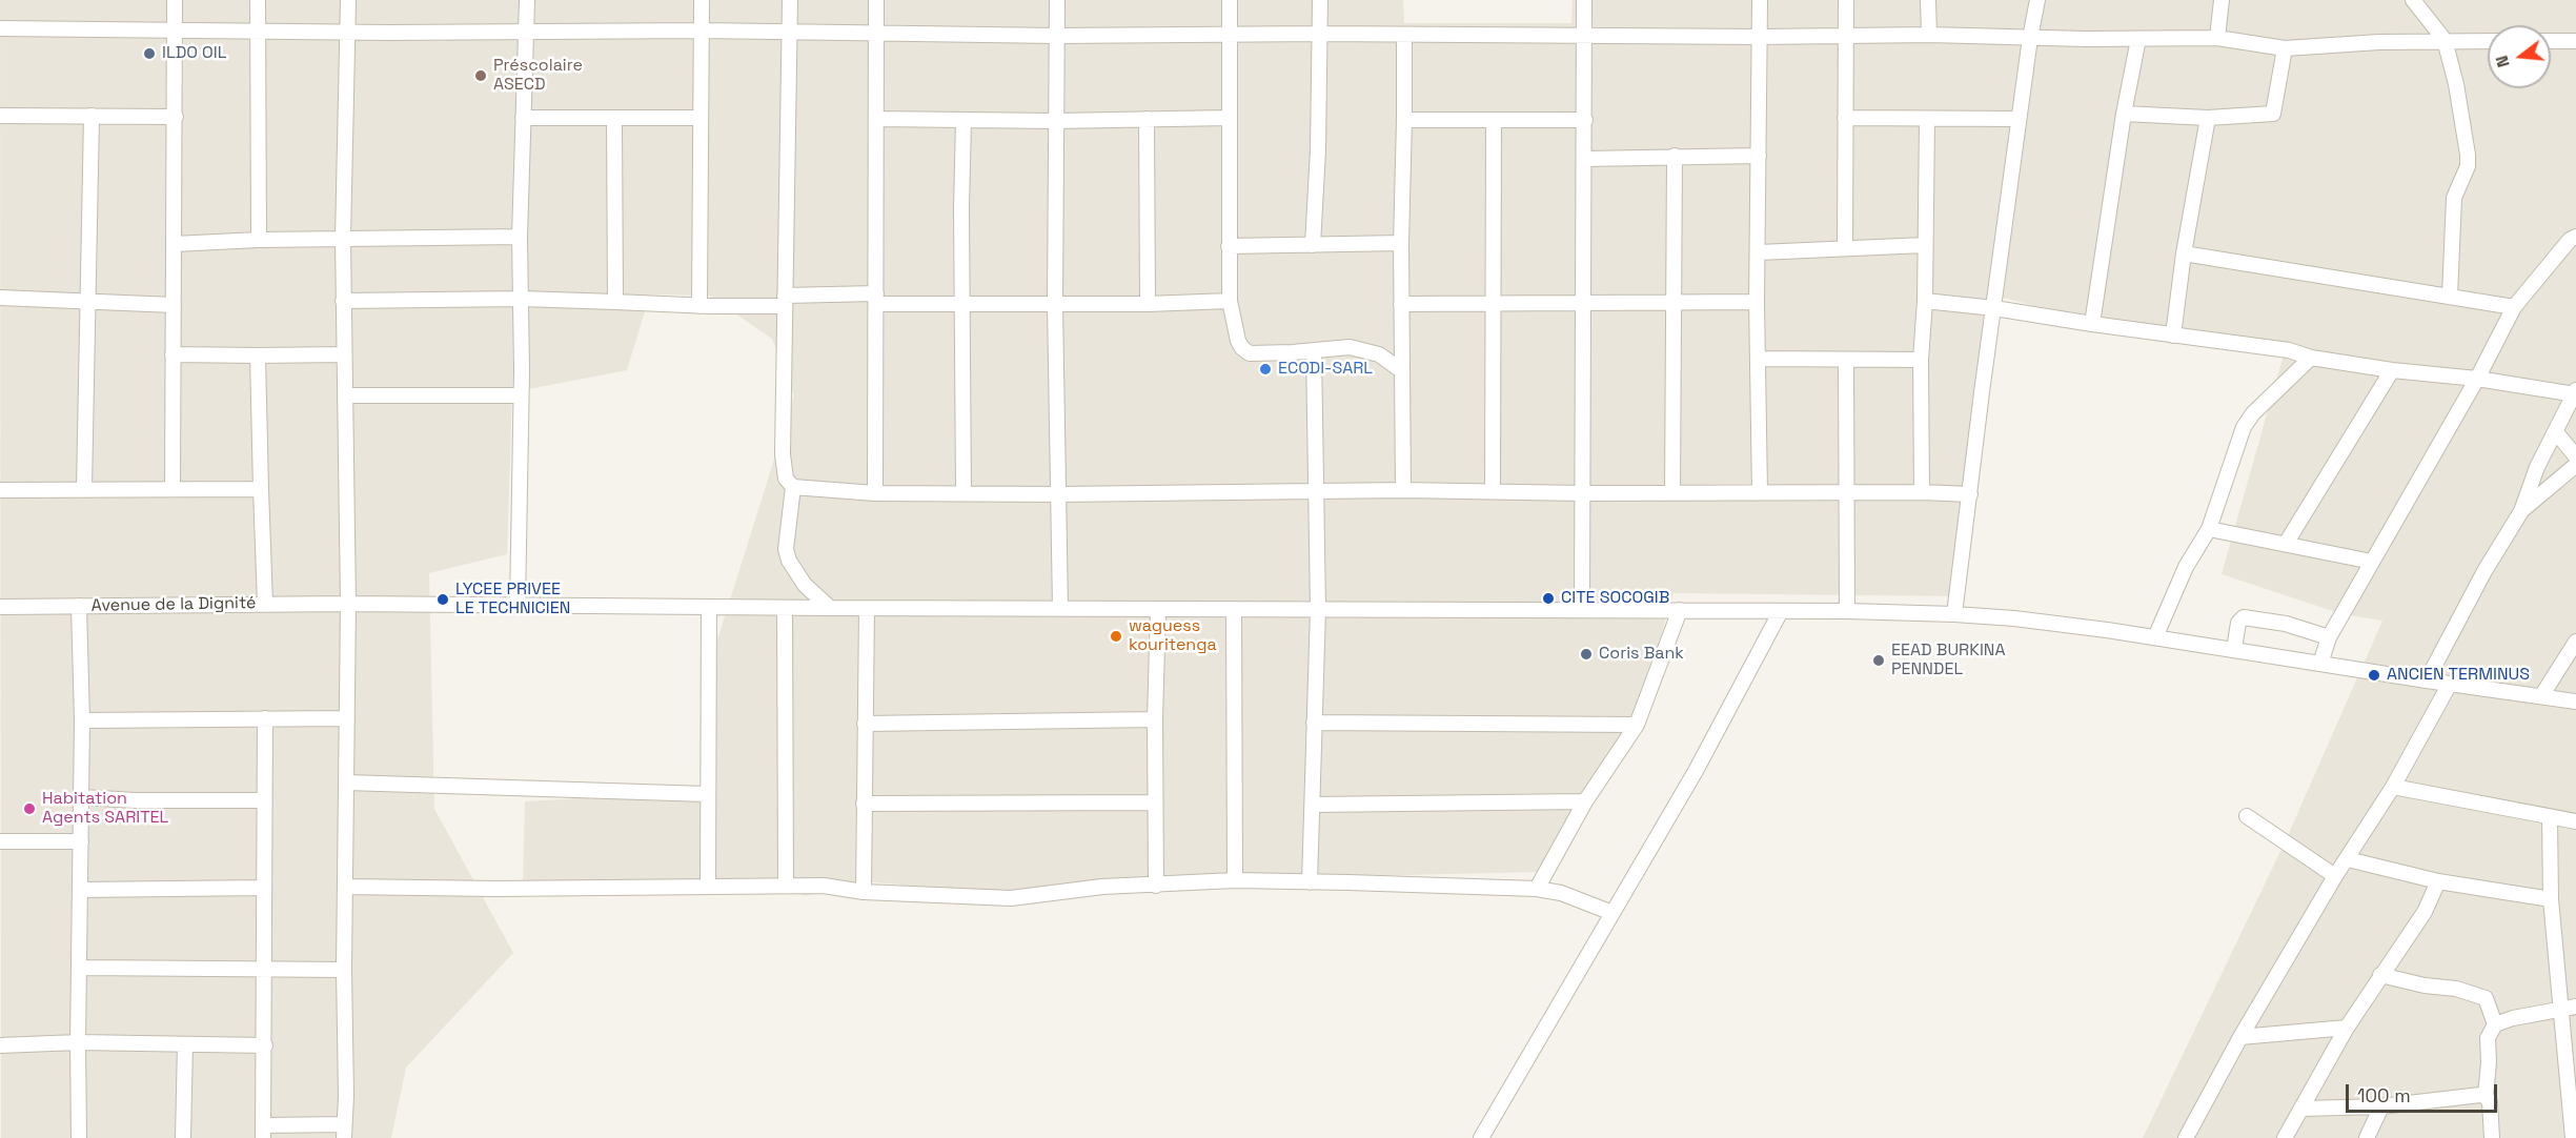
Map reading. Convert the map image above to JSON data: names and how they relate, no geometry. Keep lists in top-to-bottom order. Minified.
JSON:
{"streets":{"street":["Avenue de la Dignité"]},"places":["ILDO OIL","Préscolaire ASECD","ECODI-SARL","CITE SOCOGIB","LYCEE PRIVEE LE TECHNICIEN","waguess kouritenga","Coris Bank","EEAD BURKINA PENNDEL","ANCIEN TERMINUS","Habitation Agents SARITEL"],"scale_bar":"100 m","north":"left"}
